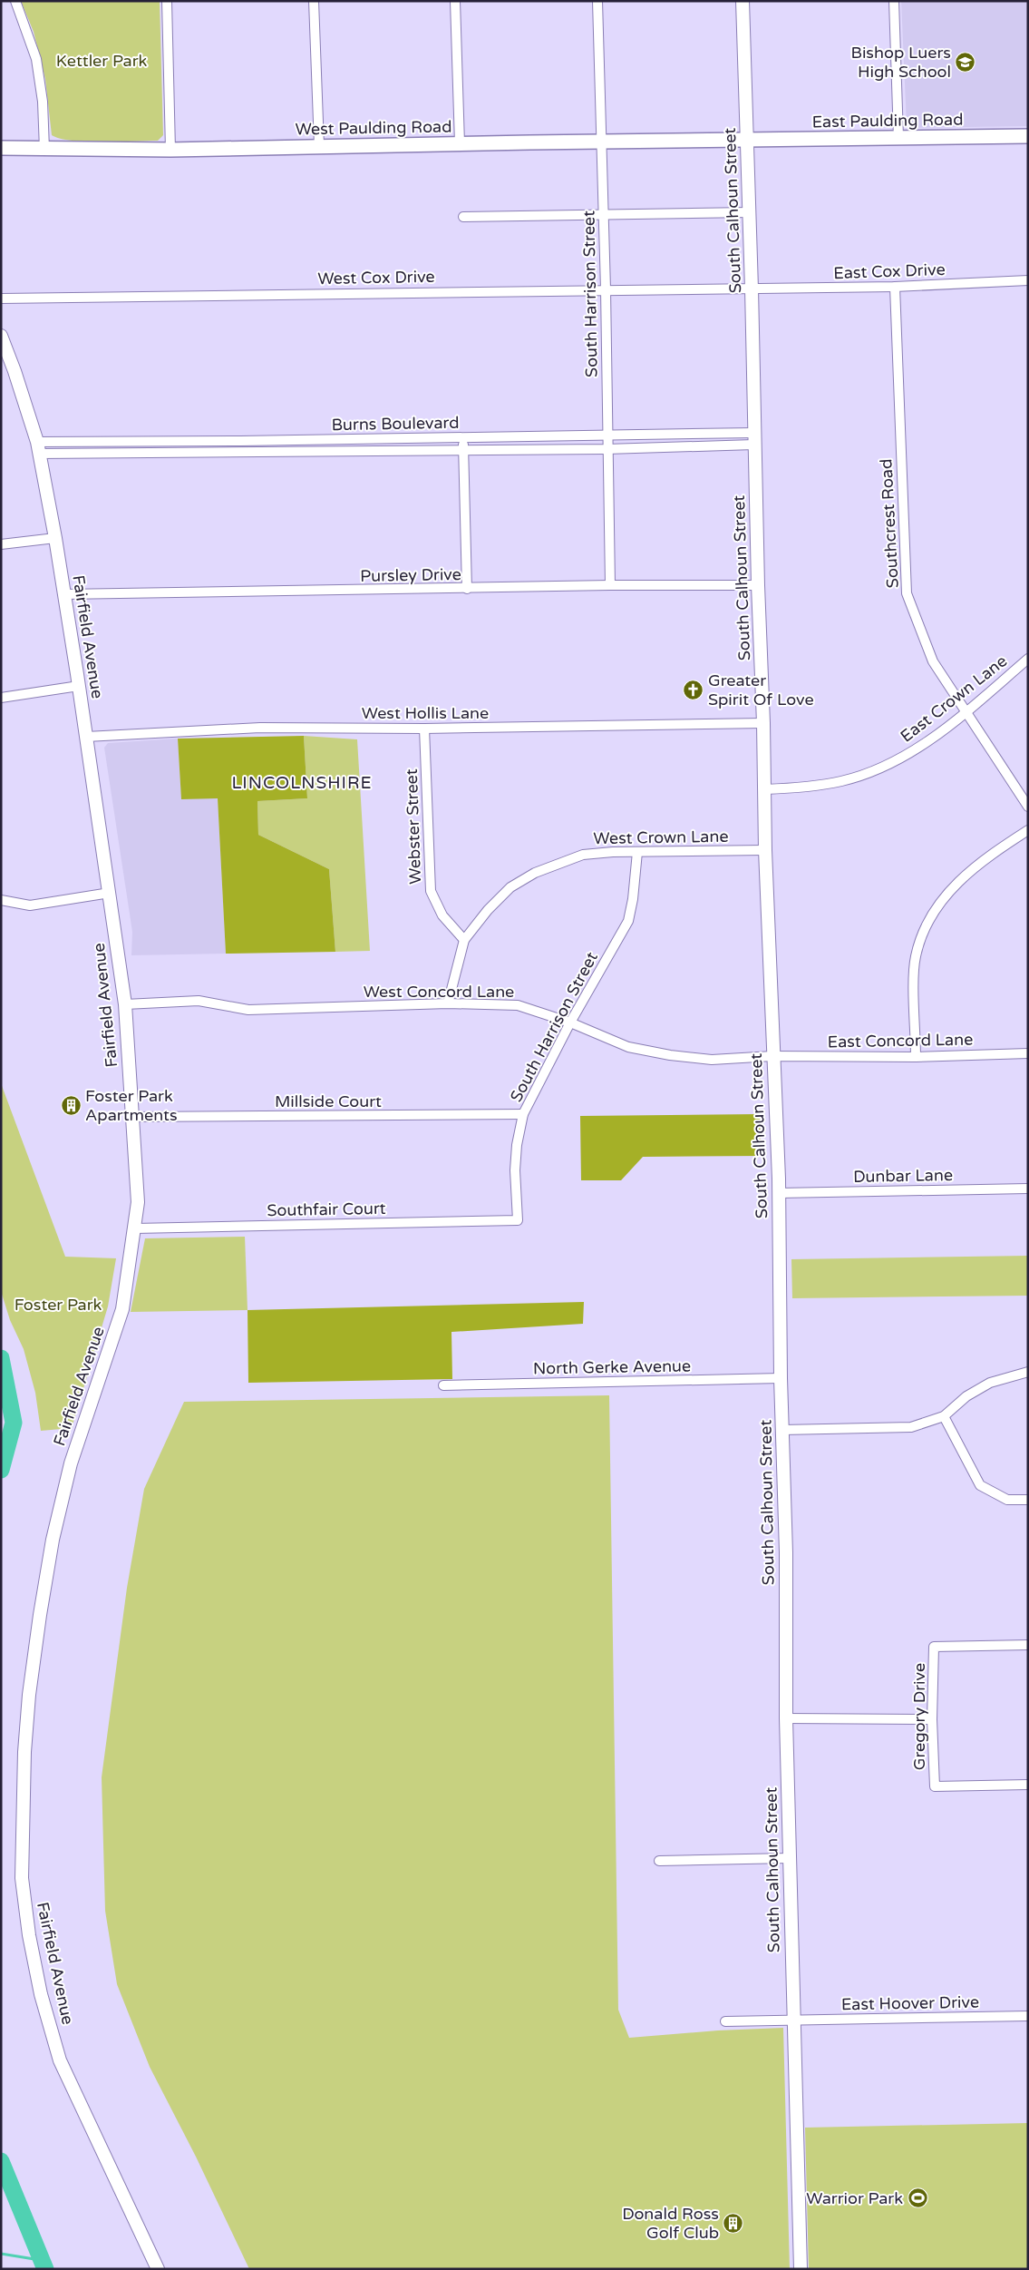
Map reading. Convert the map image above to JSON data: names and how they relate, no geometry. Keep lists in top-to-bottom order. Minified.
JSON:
{"streets":{"main road":["East Paulding Road","West Paulding Road"],"street":["South Calhoun Street","East Cox Drive","West Cox Drive","South Harrison Street","Burns Boulevard","Southcrest Road","Pursley Drive","Fairfield Avenue","East Crown Lane","West Hollis Lane","Webster Street","West Crown Lane","West Concord Lane","East Concord Lane","Millside Court","Dunbar Lane","Southfair Court","North Gerke Avenue","Gregory Drive","East Hoover Drive"]},"crossings":[["East Paulding Road","West Paulding Road"],["East Paulding Road","South Calhoun Street"],["West Paulding Road","South Calhoun Street"],["West Paulding Road","South Harrison Street"],["South Calhoun Street","East Cox Drive"],["South Calhoun Street","West Cox Drive"],["South Calhoun Street","Burns Boulevard"],["South Calhoun Street","Pursley Drive"],["South Calhoun Street","East Crown Lane"],["South Calhoun Street","West Hollis Lane"],["South Calhoun Street","West Crown Lane"],["South Calhoun Street","West Concord Lane"],["South Calhoun Street","East Concord Lane"],["South Calhoun Street","Dunbar Lane"],["South Calhoun Street","North Gerke Avenue"],["South Calhoun Street","East Hoover Drive"],["East Cox Drive","West Cox Drive"],["East Cox Drive","Southcrest Road"],["West Cox Drive","South Harrison Street"],["South Harrison Street","Burns Boulevard"],["South Harrison Street","Pursley Drive"],["South Harrison Street","West Crown Lane"],["South Harrison Street","West Concord Lane"],["South Harrison Street","Millside Court"],["South Harrison Street","Southfair Court"],["Burns Boulevard","Fairfield Avenue"],["Southcrest Road","East Crown Lane"],["Pursley Drive","Fairfield Avenue"],["Fairfield Avenue","West Hollis Lane"],["Fairfield Avenue","West Concord Lane"],["Fairfield Avenue","Millside Court"],["Fairfield Avenue","Southfair Court"],["West Hollis Lane","Webster Street"],["Webster Street","West Crown Lane"],["West Crown Lane","West Concord Lane"],["West Concord Lane","East Concord Lane"]],"districts":["LINCOLNSHIRE"],"parks":["Kettler Park","Foster Park"],"places":{"school or university":["Bishop Luers High School"],"church":["Greater Spirit Of Love"],"building":["Foster Park Apartments","Donald Ross Golf Club"],"sports":["Warrior Park"]}}
